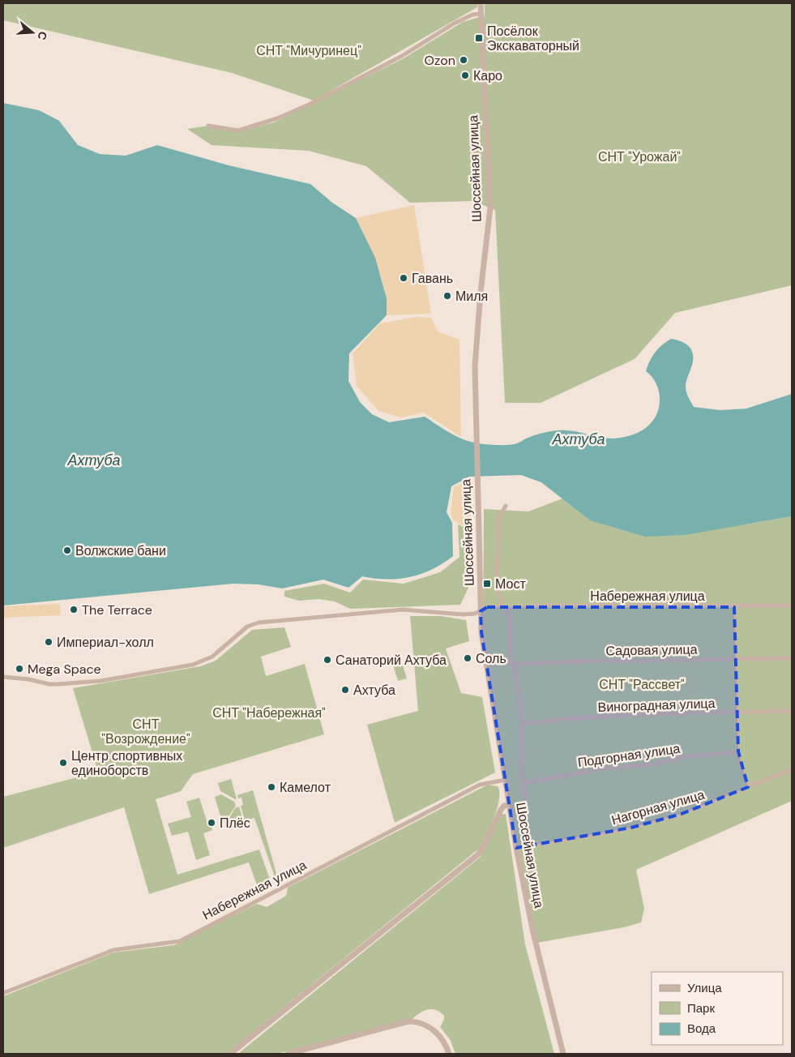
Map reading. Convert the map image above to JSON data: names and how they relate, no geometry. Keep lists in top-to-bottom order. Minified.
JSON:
{"streets":{"street":["Шоссейная улица","Набережная улица","Садовая улица","Виноградная улица","Подгорная улица","Нагорная улица"]},"crossings":[["Шоссейная улица","Набережная улица"],["Шоссейная улица","Садовая улица"],["Шоссейная улица","Нагорная улица"]],"water":["Ахтуба"],"parks":["СНТ \"Мичуринец\"","СНТ \"Урожай\"","СНТ \"Рассвет\"","СНТ \"Набережная\"","СНТ \"Возрождение\""],"places":{"transit":["Посёлок Экскаваторный","Мост"],"other":["Ozon","Каро","Гавань","Миля","Волжские бани","The Terrace","Империал-холл","Соль","Санаторий Ахтуба","Mega Space","Ахтуба","Центр спортивных единоборств","Камелот","Плёс"]},"legend":["Улица","Парк","Вода"],"north":"right"}
